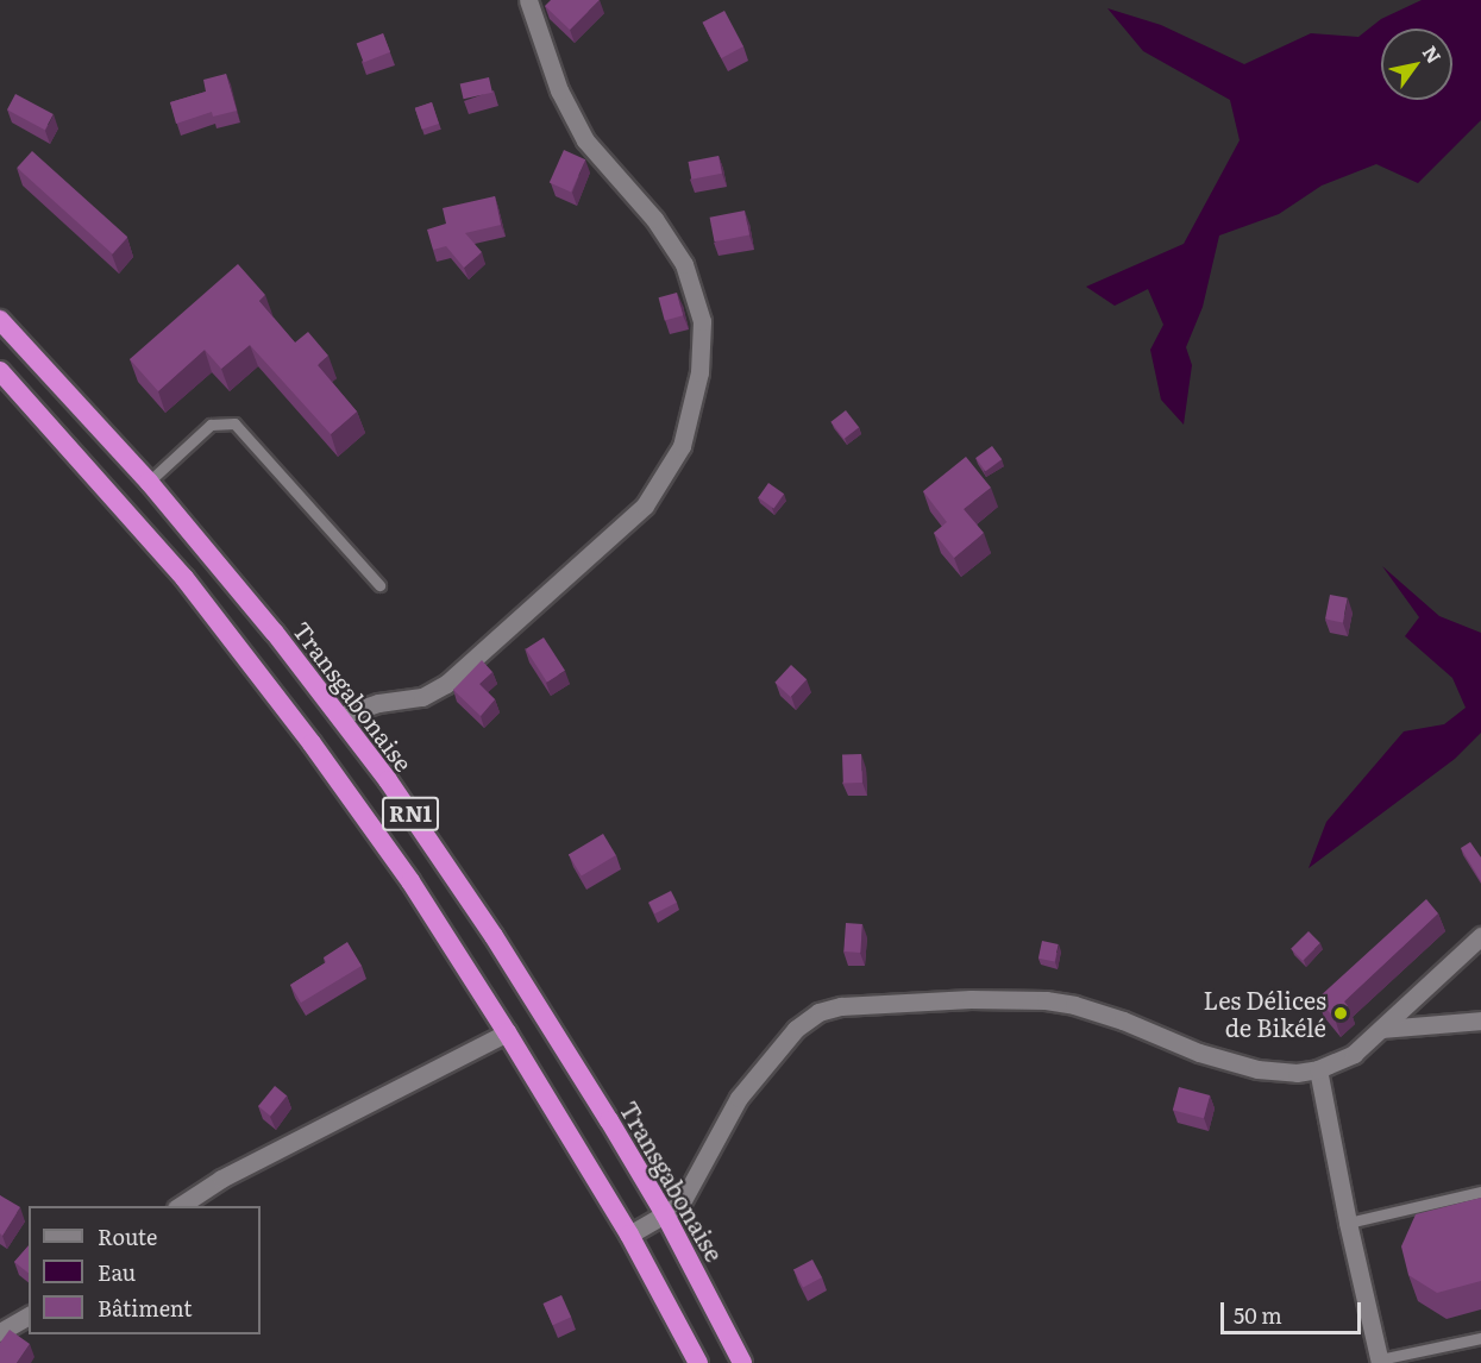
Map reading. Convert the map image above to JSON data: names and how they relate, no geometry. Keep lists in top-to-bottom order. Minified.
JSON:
{"streets":{"highway":["Transgabonaise","RN1"]},"places":["Les Délices de Bikélé"],"legend":["Route","Eau","Bâtiment"],"scale_bar":"50 m","north":"top right"}
